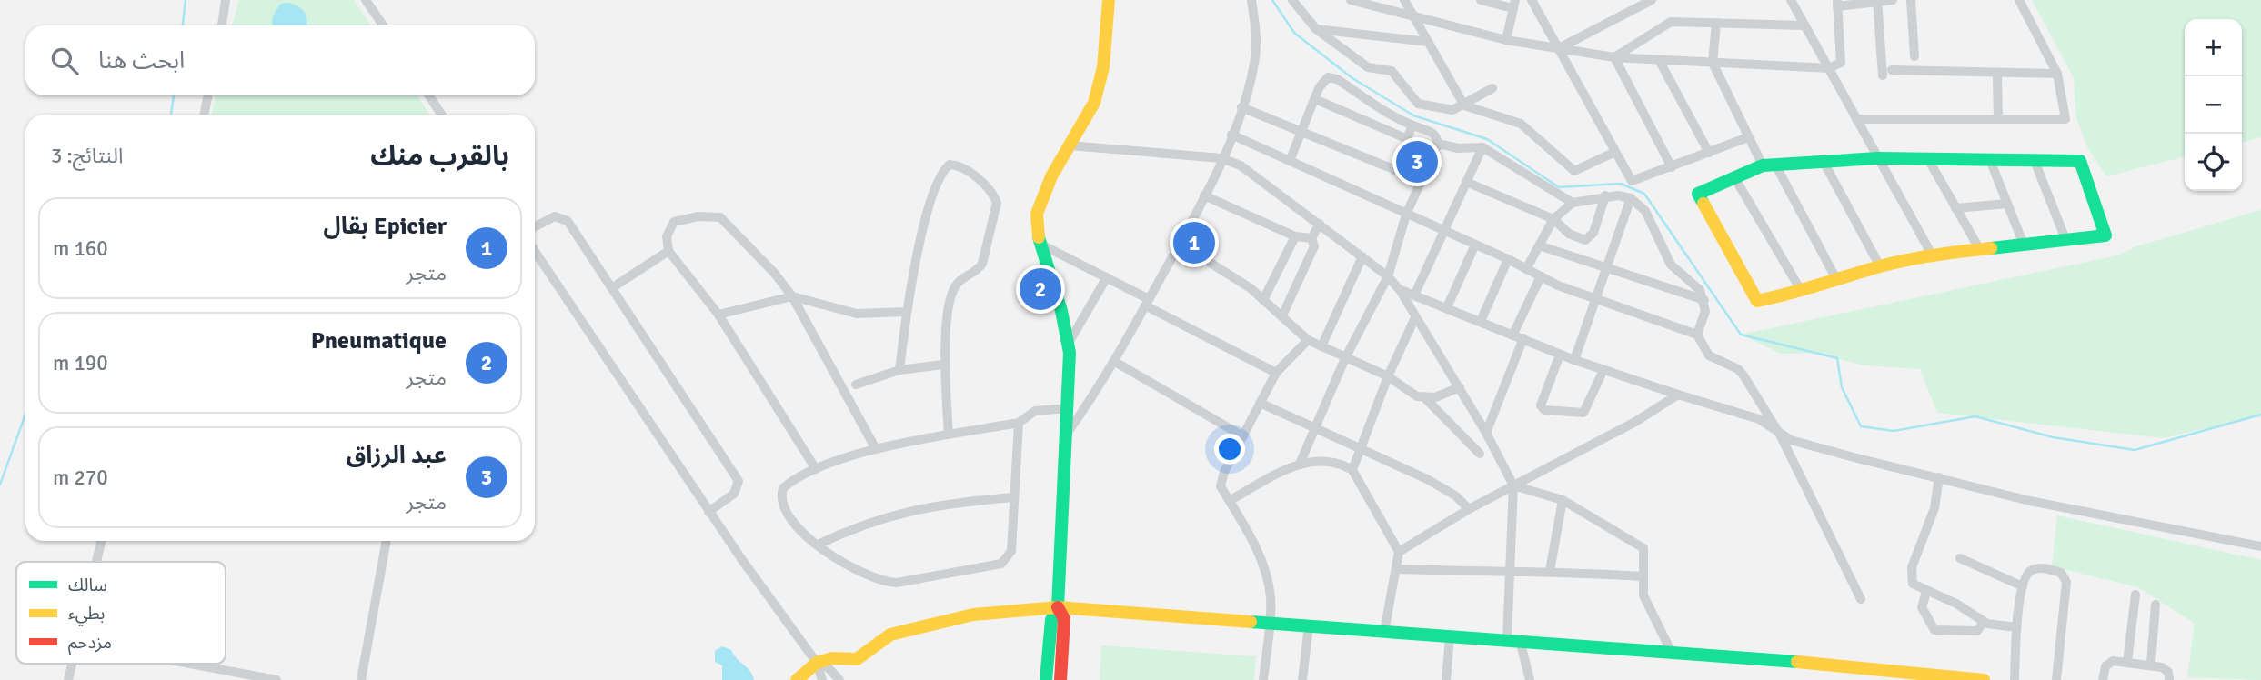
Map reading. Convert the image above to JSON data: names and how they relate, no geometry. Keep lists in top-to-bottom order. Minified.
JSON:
{"legend":["سالك","بطيء","مزدحم"],"page":{"map_buttons":["+","−"],"search":"ابحث هنا","heading":["بالقرب منك","النتائج: 3"],"pins":["3","1","2"],"list":[{"mark":"1","name":"Epicier بقال","note":"متجر","value":"160 m"},{"mark":"2","name":"Pneumatique","note":"متجر","value":"190 m"},{"mark":"3","name":"عبد الرزاق","note":"متجر","value":"270 m"}]}}
